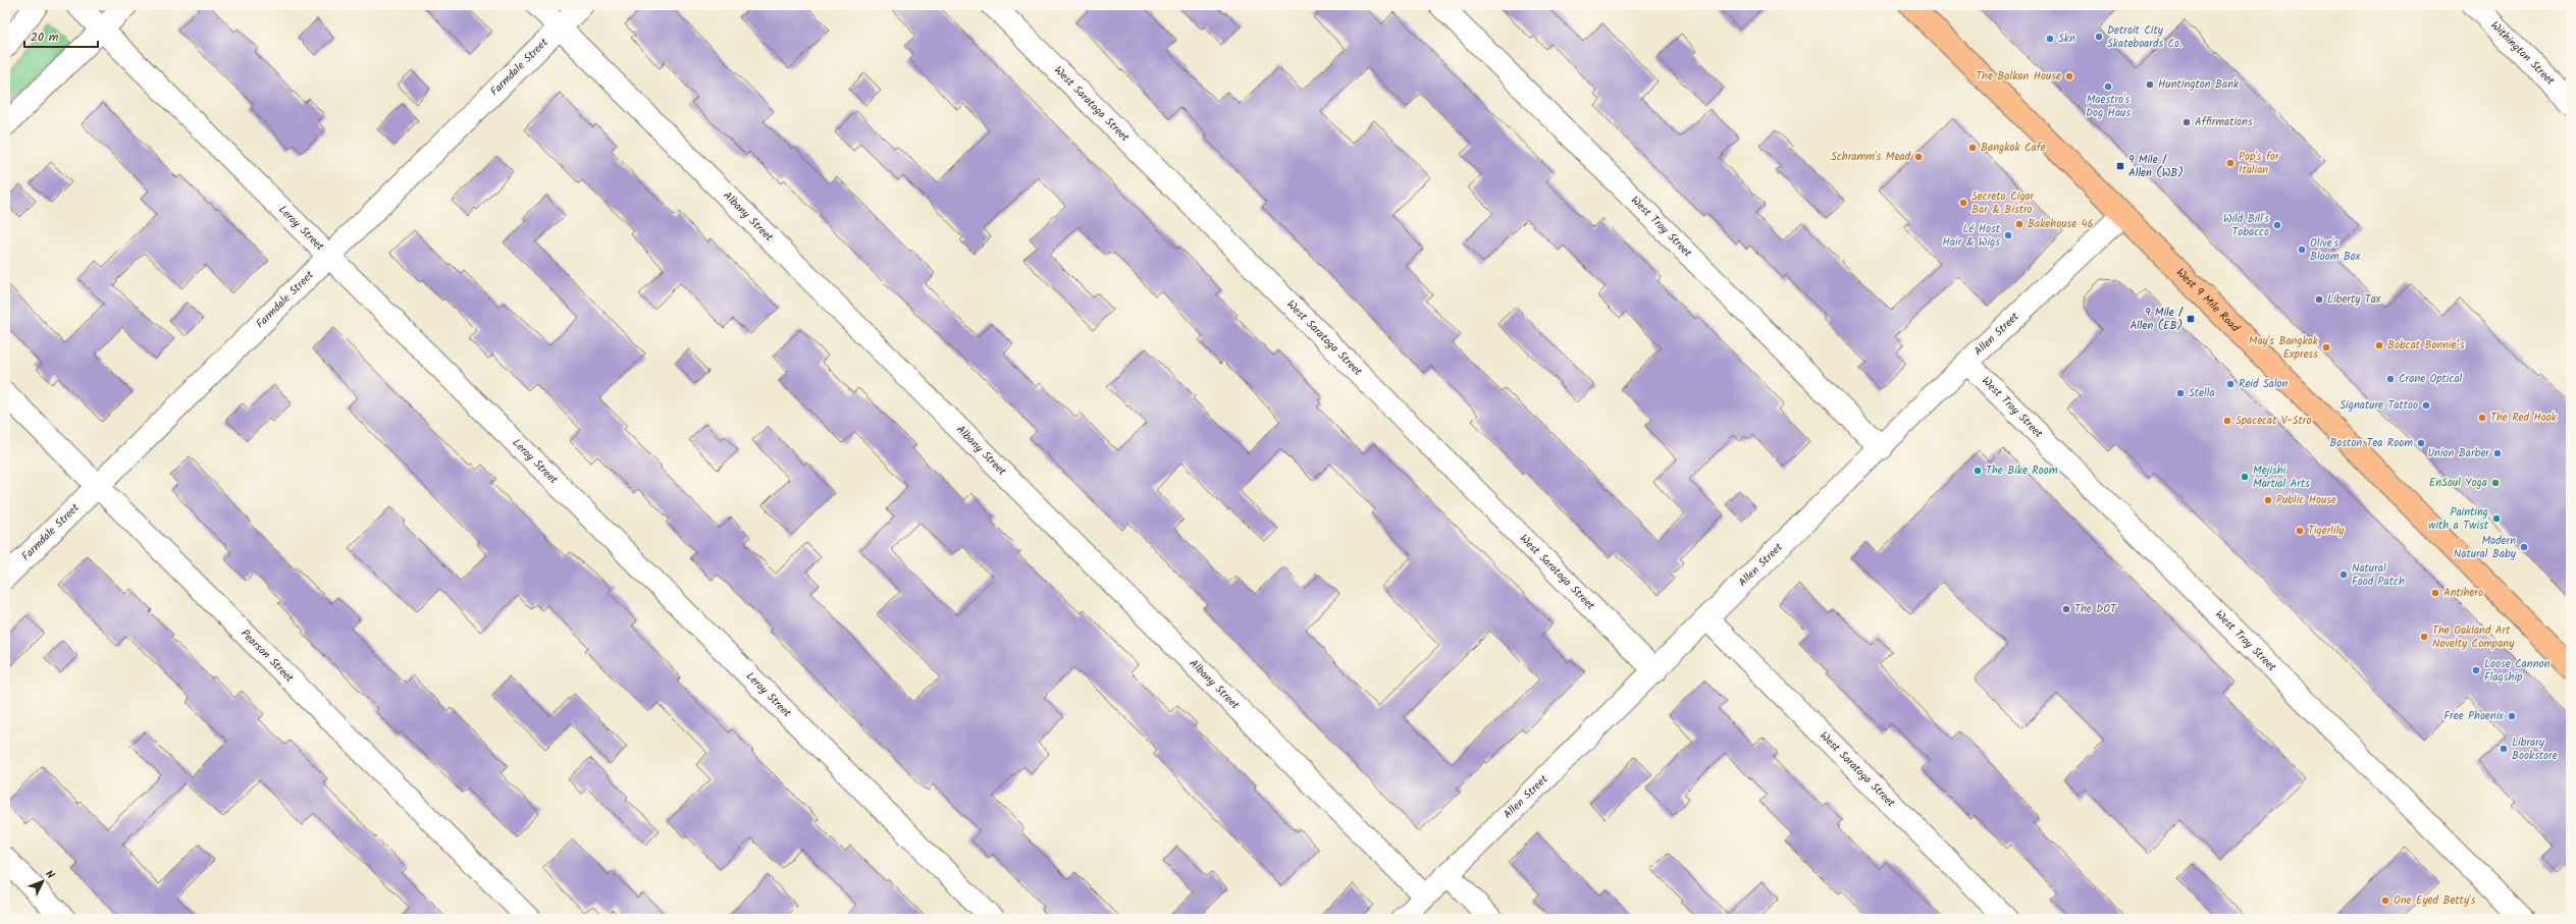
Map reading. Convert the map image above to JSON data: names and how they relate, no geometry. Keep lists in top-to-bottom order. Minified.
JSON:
{"streets":{"main road":["West 9 Mile Road"],"street":["Withington Street","Farmdale Street","West Saratoga Street","Albany Street","West Troy Street","Leroy Street","Allen Street","Pearson Street"]},"crossings":[["Farmdale Street","Albany Street"],["Farmdale Street","Leroy Street"],["Farmdale Street","Pearson Street"],["West Saratoga Street","Allen Street"],["Albany Street","Allen Street"],["West Troy Street","Allen Street"],["West 9 Mile Road","Allen Street"]],"places":{"other":["Detroit City Skateboards Co.","Skn","The Balkan House","Huntington Bank","Maestro's Dog Haus","Affirmations","Bangkok Cafe","Schramm's Mead","Pop's for Italian","Secreto Cigar Bar & Bistro","Bakehouse 46","Wild Bill's Tobacco","Lé Host Hair & Wigs","Olive's Bloom Box","Liberty Tax","Bobcat Bonnie’s","May's Bangkok Express","Crane Optical","Reid Salon","Stella","Signature Tattoo","The Red Hook","Spacecat V-Stro","Boston Tea Room","Union Barber","The Bike Room","Mejishi Martial Arts","EnSoul Yoga","Public House","Painting with a Twist","Tigerlily","Modern Natural Baby","Natural Food Patch","Antihero","The DOT","The Oakland Art Novelty Company","Loose Cannon Flagship","Free Phoenix","Library Bookstore","One Eyed Betty's"],"transit":["9 Mile / Allen (WB)","9 Mile / Allen (EB)"]},"scale_bar":"20 m","north":"top right"}
